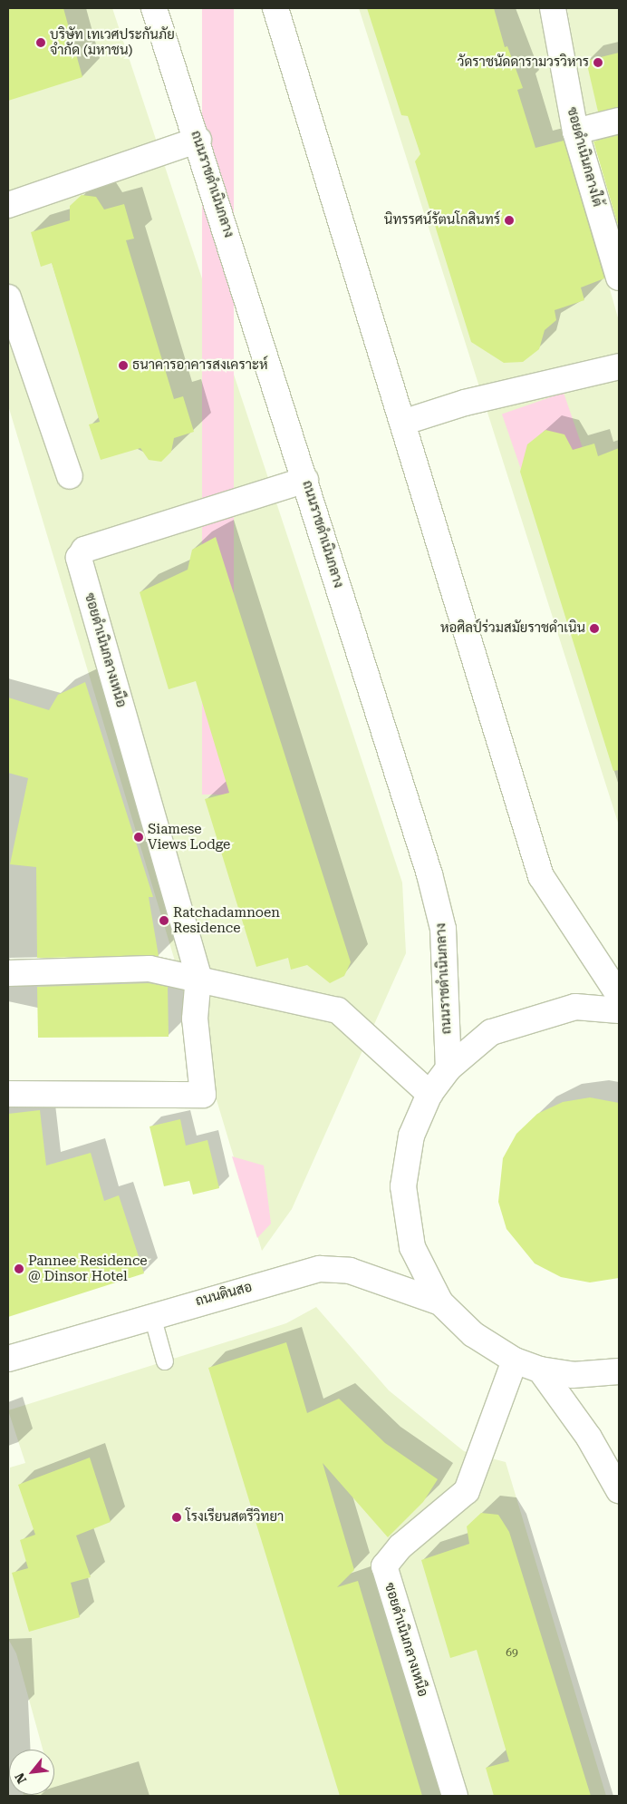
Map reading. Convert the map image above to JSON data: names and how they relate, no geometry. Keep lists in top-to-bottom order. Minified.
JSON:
{"streets":{"main road":["ซอยดำเนินกลางใต้","ถนนราชดำเนินกลาง","ซอยดำเนินกลางเหนือ","ถนนดินสอ"]},"crossings":[["ถนนราชดำเนินกลาง","ซอยดำเนินกลางเหนือ"]],"places":["บริษัท เทเวศประกันภัย จำกัด (มหาชน)","วัดราชนัดดารามวรวิหาร","นิทรรศน์รัตนโกสินทร์","ธนาคารอาคารสงเคราะห์","หอศิลป์ร่วมสมัยราชดำเนิน","Siamese Views Lodge","Ratchadamnoen Residence","Pannee Residence @ Dinsor Hotel","โรงเรียนสตรีวิทยา"],"house_numbers":["69"],"north":"bottom left"}
